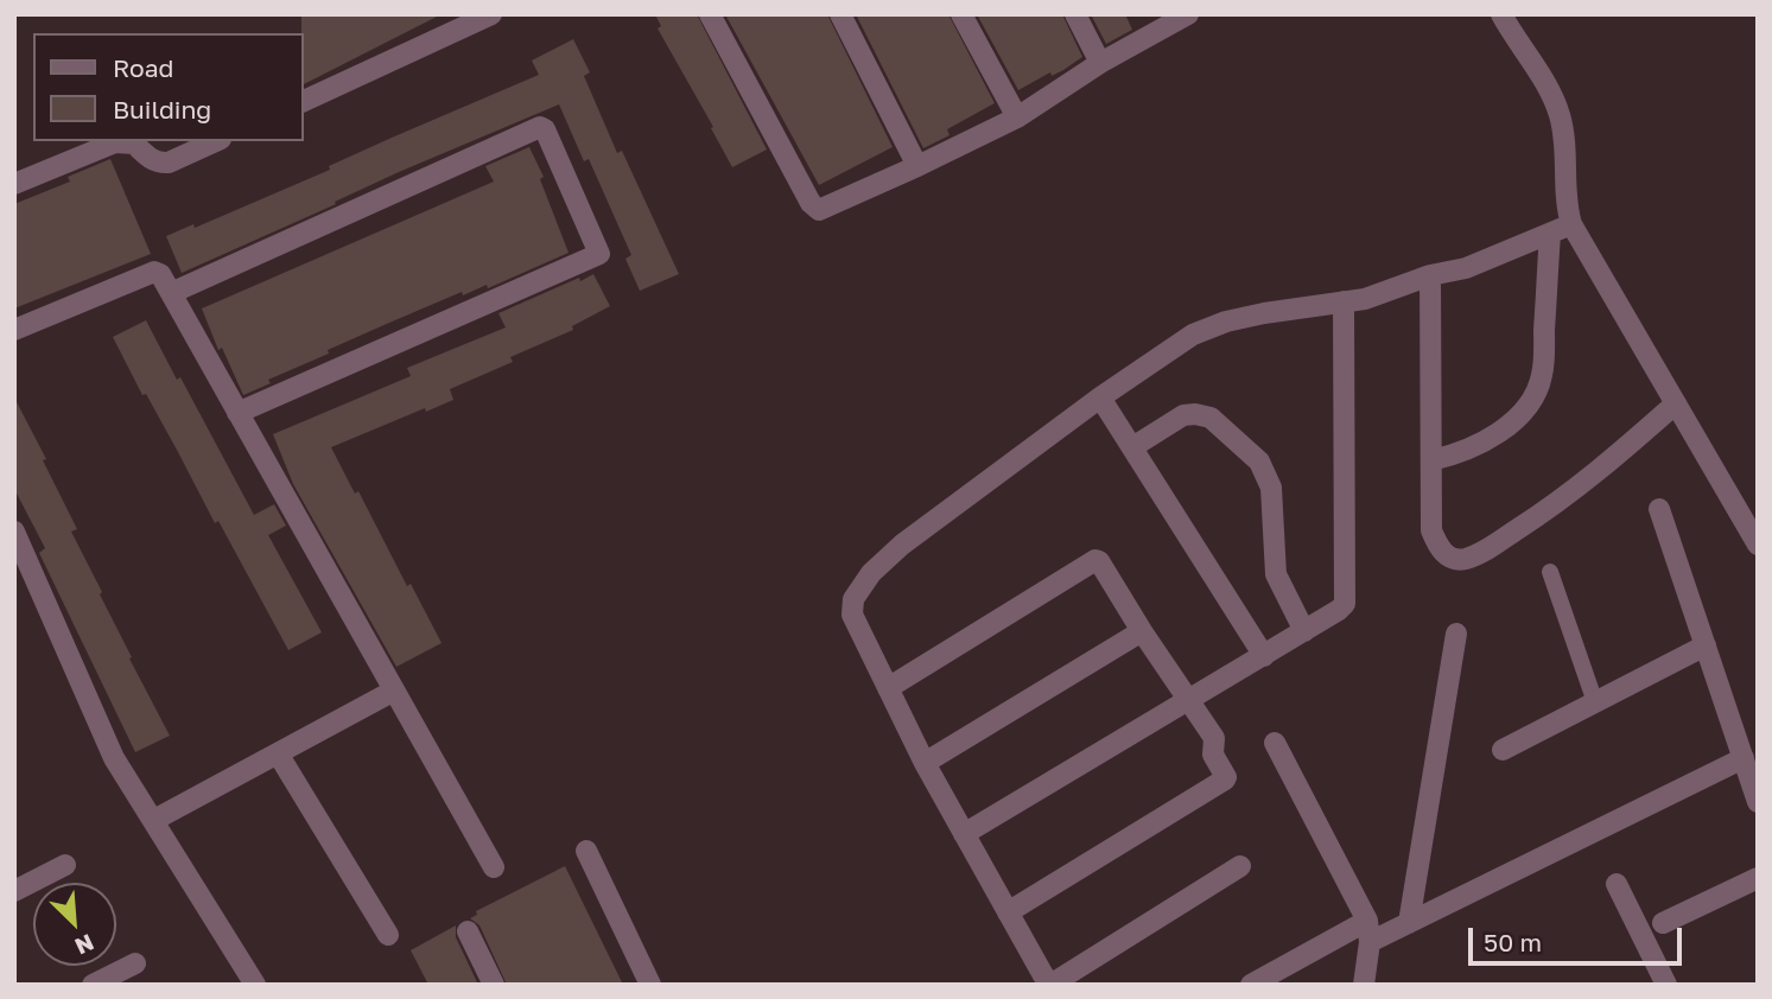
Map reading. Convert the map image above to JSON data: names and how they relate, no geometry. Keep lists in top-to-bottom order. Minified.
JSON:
{"legend":["Road","Building"],"scale_bar":"50 m","north":"bottom right"}
